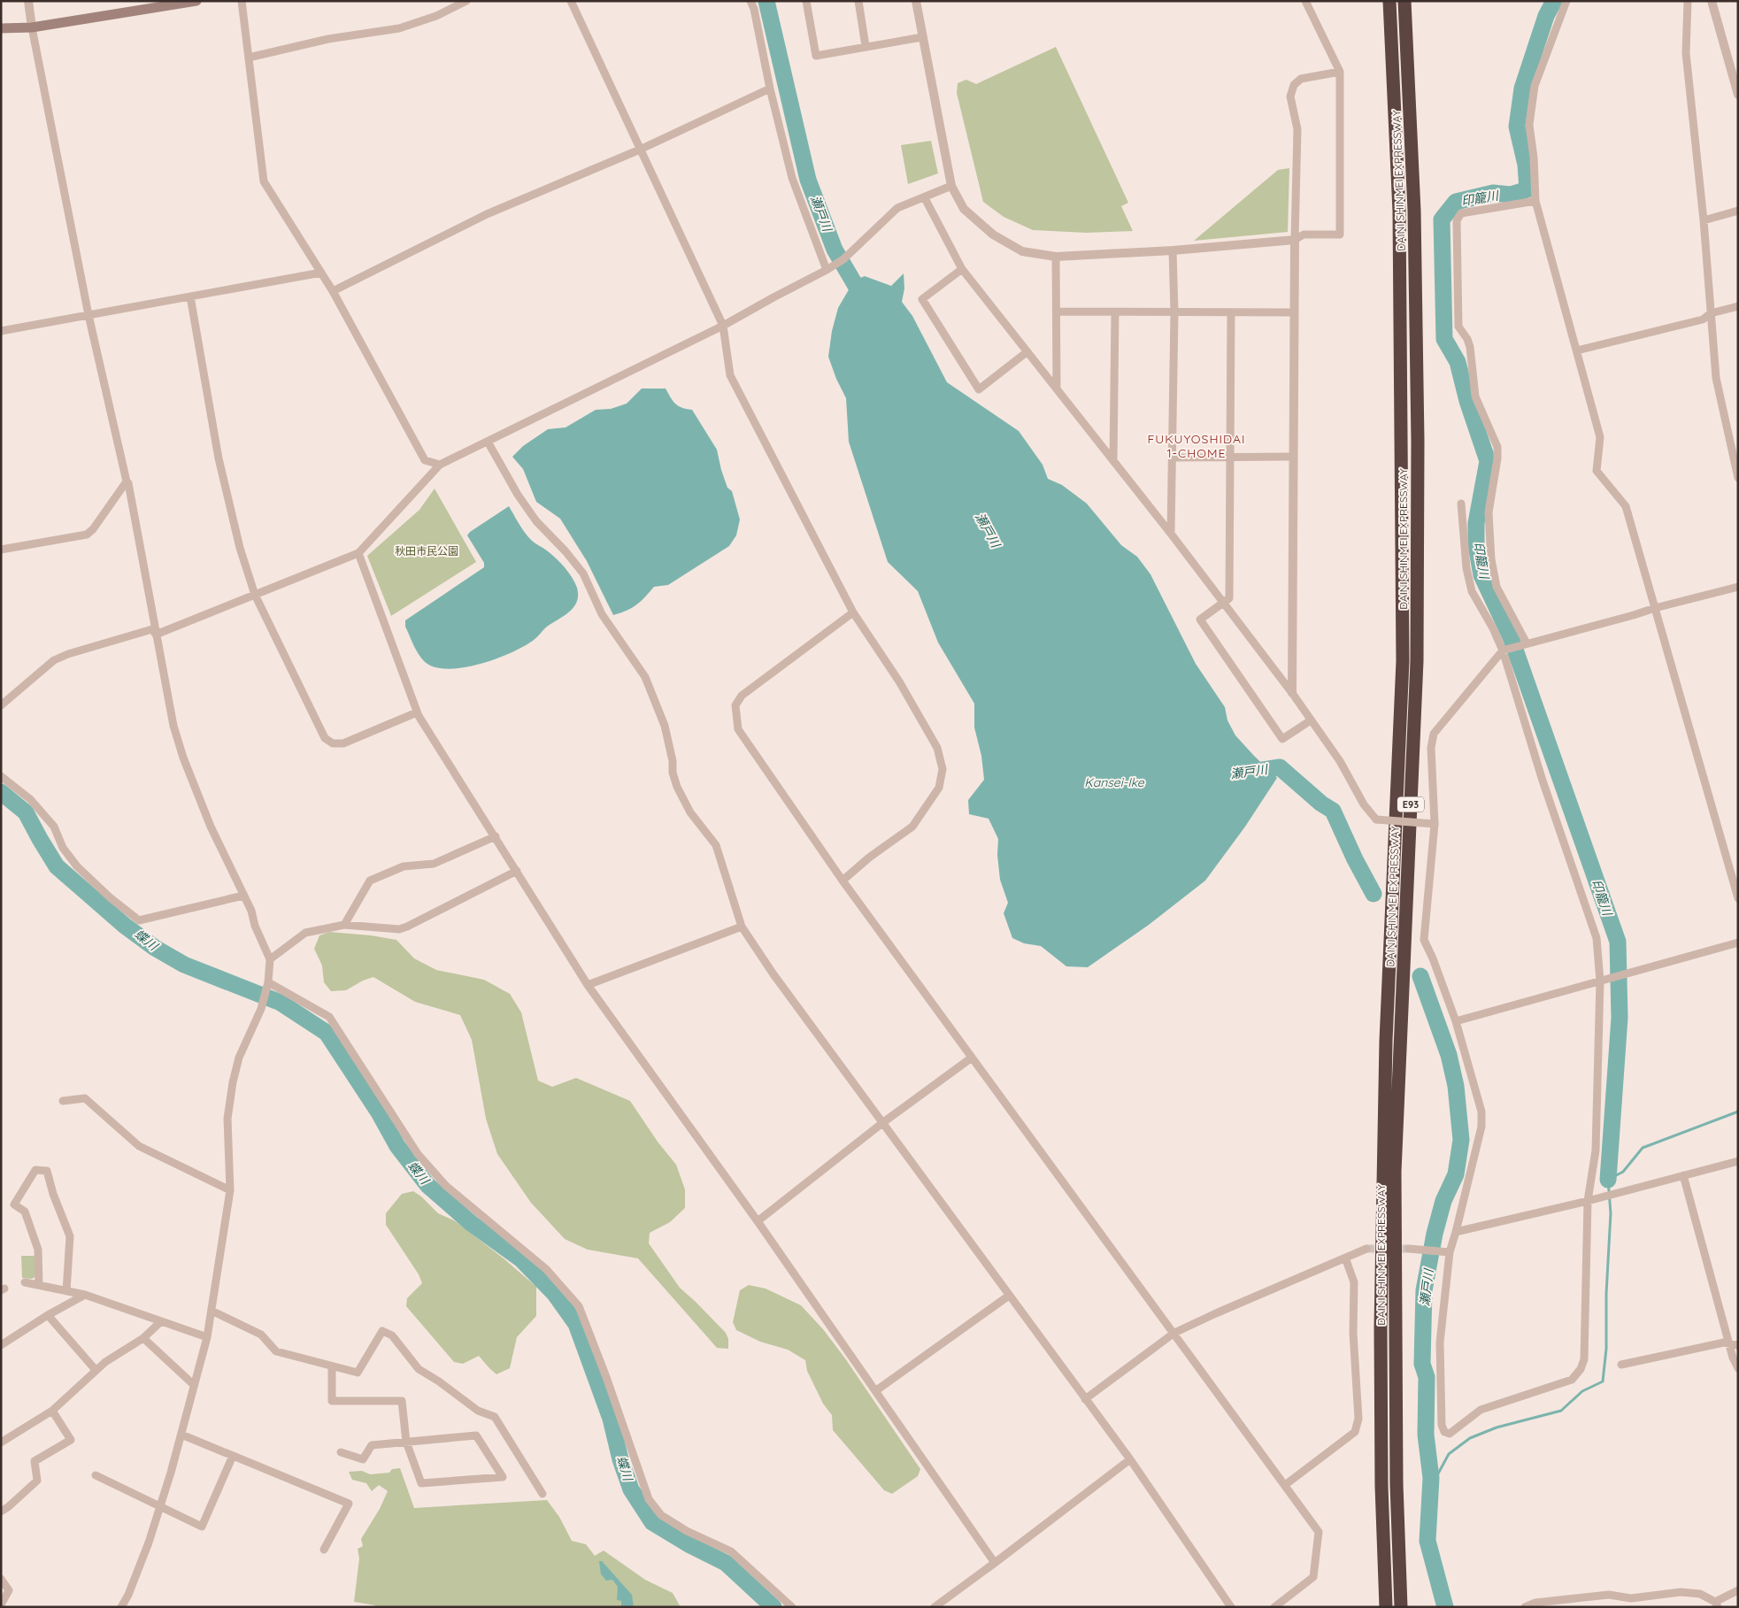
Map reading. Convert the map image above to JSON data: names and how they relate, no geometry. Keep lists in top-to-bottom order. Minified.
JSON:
{"streets":{"highway":["DAINI SHINMEI EXPRESSWAY","E93"]},"districts":["FUKUYOSHIDAI 1-CHOME"],"water":["印籠川","瀬戸川","Kansei-Ike","蝶川"],"parks":["秋田市民公園"]}
